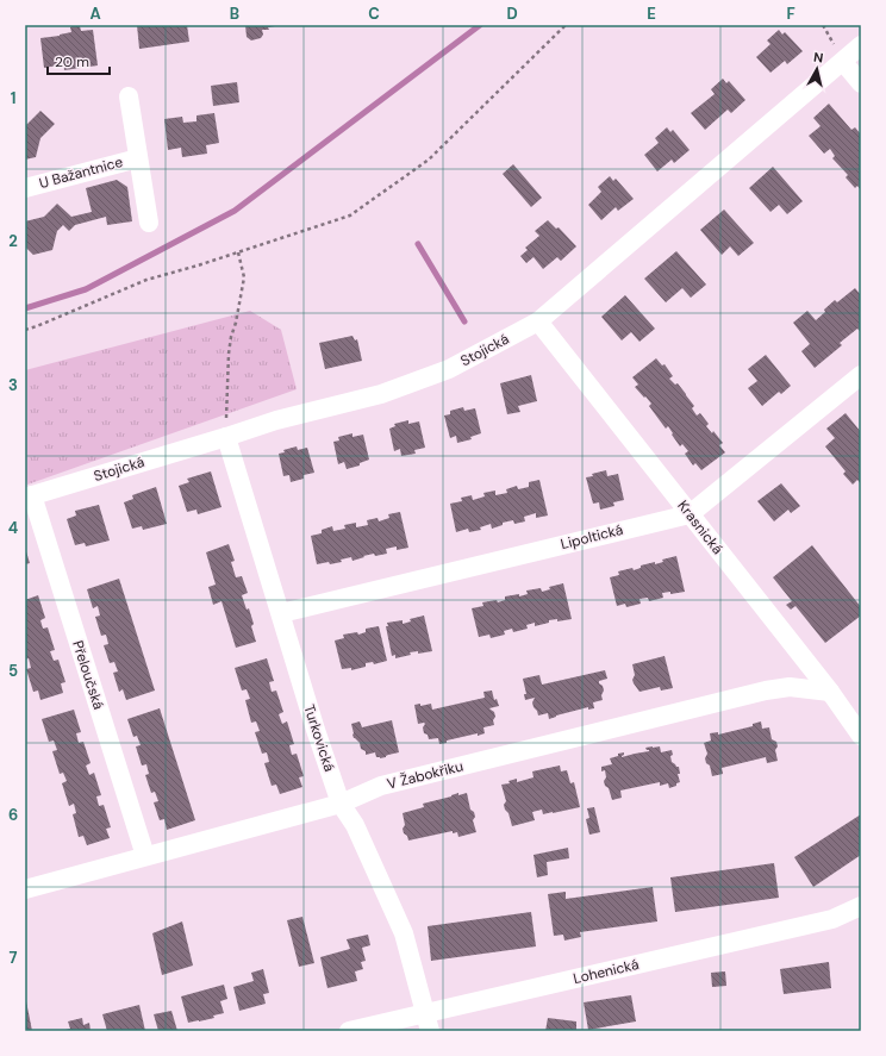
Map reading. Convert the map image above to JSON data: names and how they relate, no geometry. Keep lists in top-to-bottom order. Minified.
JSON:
{"streets":{"street":["U Bažantnice","Stojická","Krasnická","Lipoltická","Přeloučská","Turkovická","V Žabokřiku","Lohenická"]},"crossings":[["Stojická","Krasnická"],["Stojická","Přeloučská"],["Stojická","Turkovická"],["Krasnická","Lipoltická"],["Krasnická","V Žabokřiku"],["Lipoltická","Turkovická"],["Přeloučská","V Žabokřiku"],["Turkovická","V Žabokřiku"],["Turkovická","Lohenická"]],"scale_bar":"20 m","north":"top","grid":{"columns":["A","B","C","D","E","F"],"rows":["1","2","3","4","5","6","7"]}}
